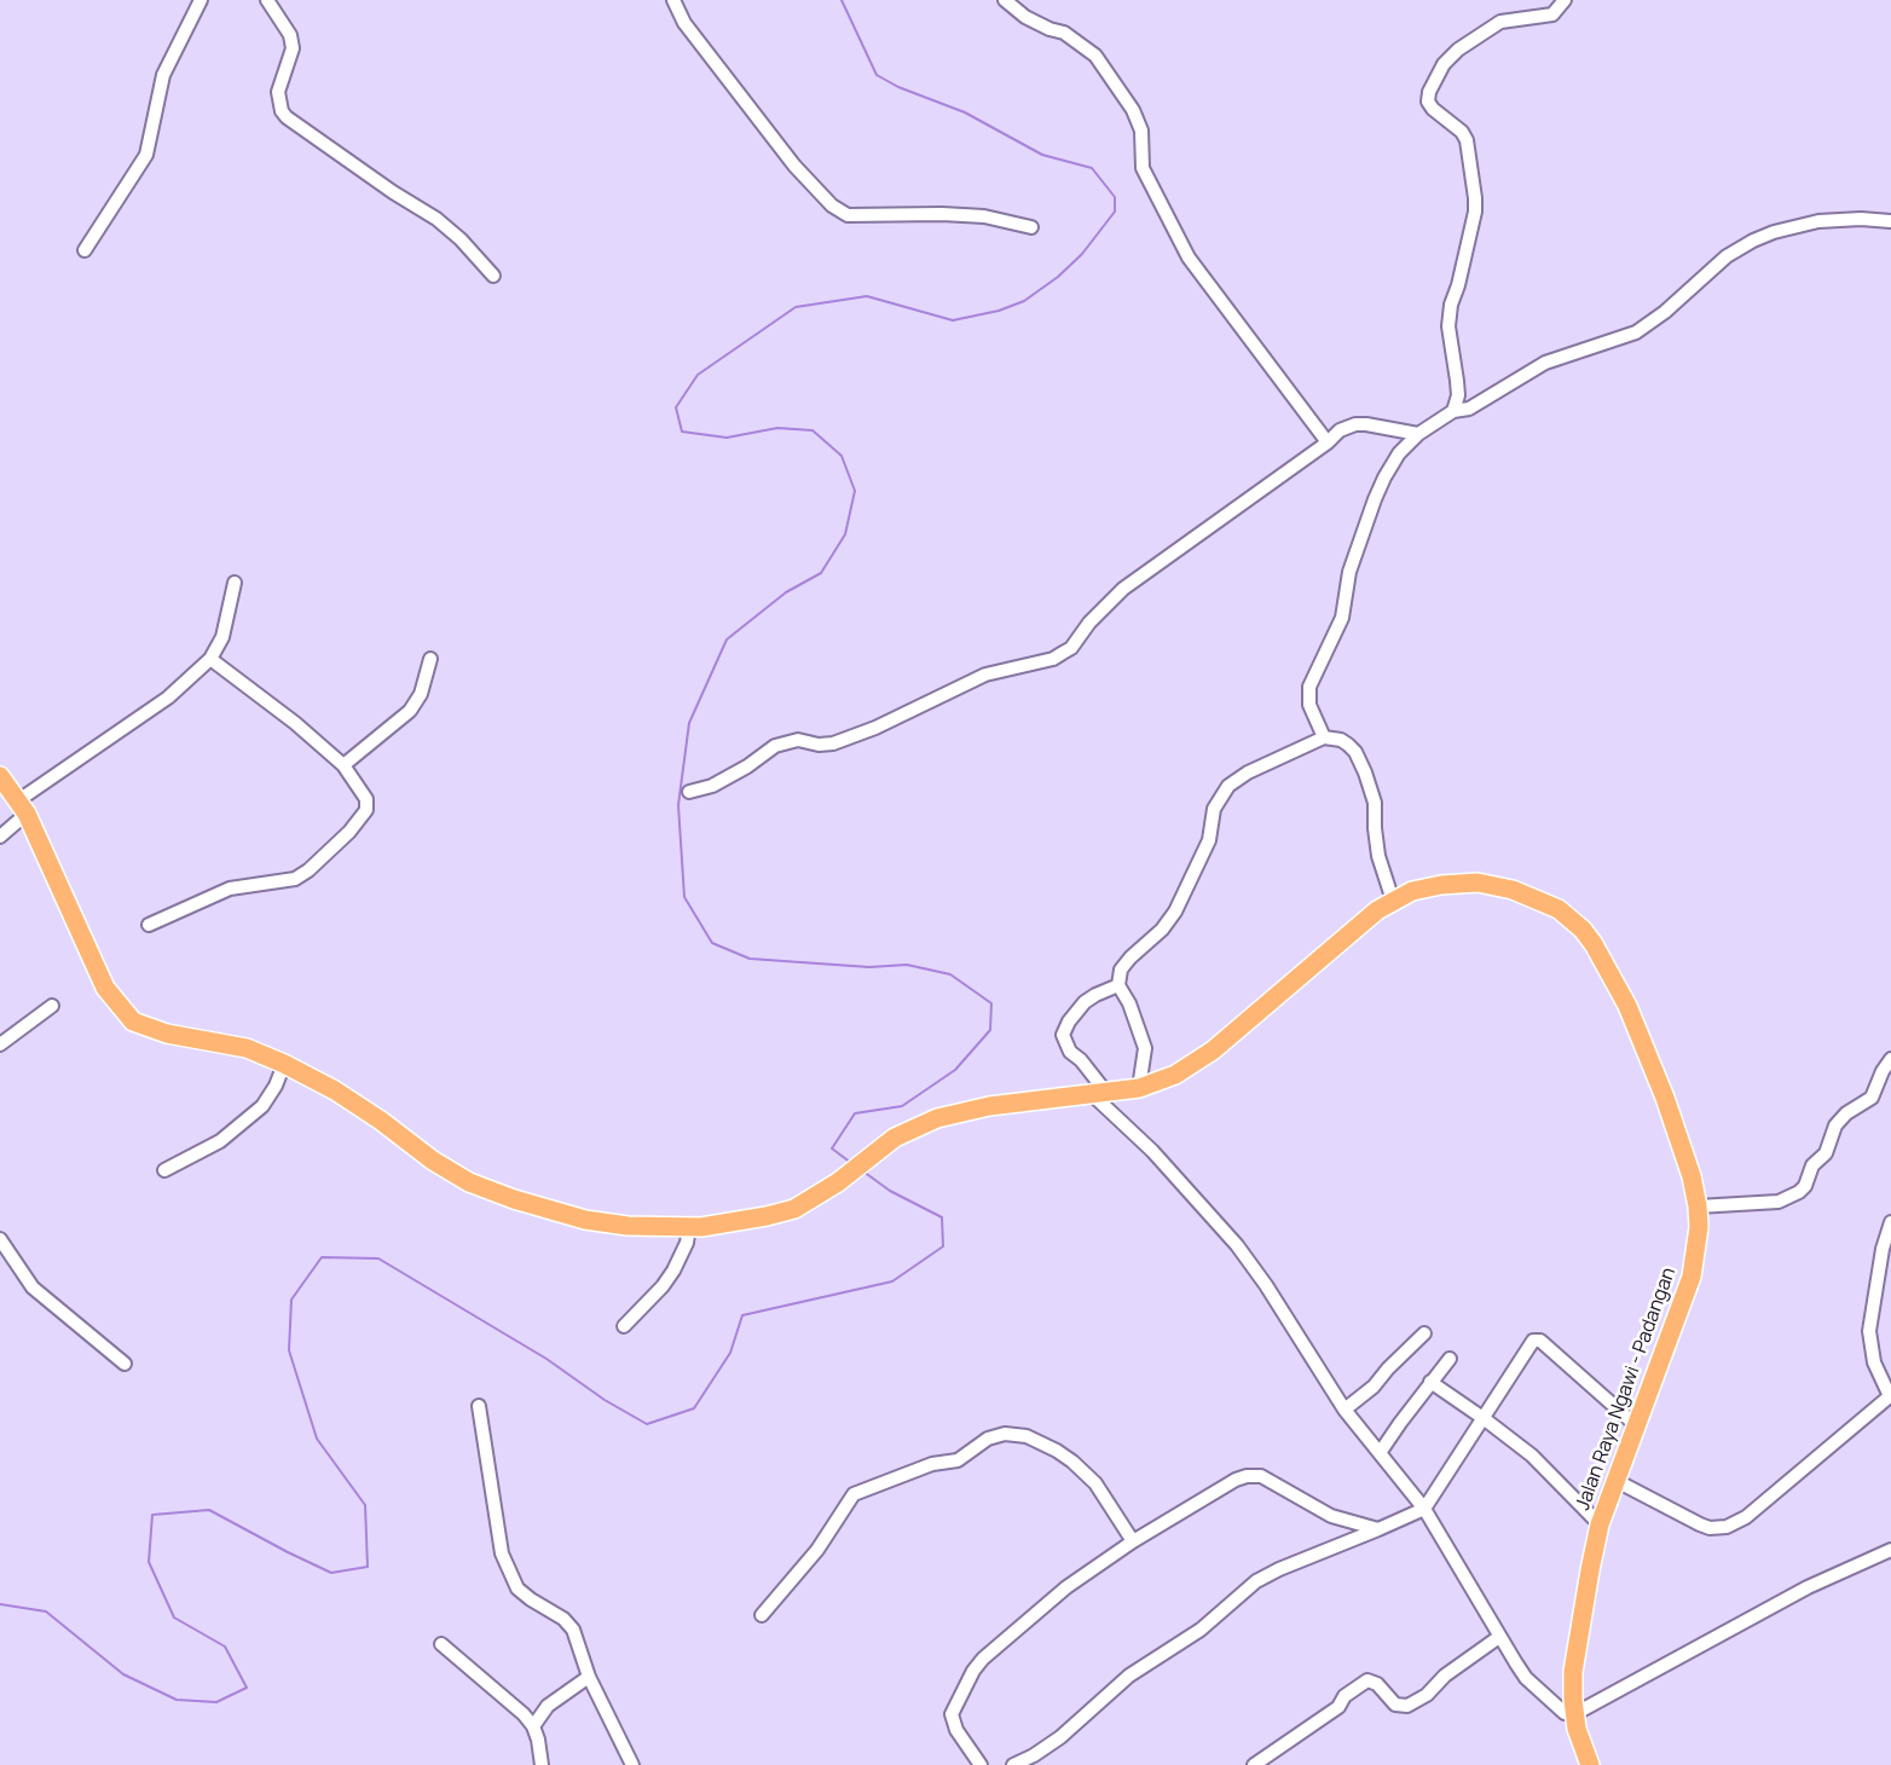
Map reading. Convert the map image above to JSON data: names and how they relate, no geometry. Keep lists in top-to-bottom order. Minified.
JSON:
{"streets":{"highway":["Jalan Raya Ngawi - Padangan"]}}
